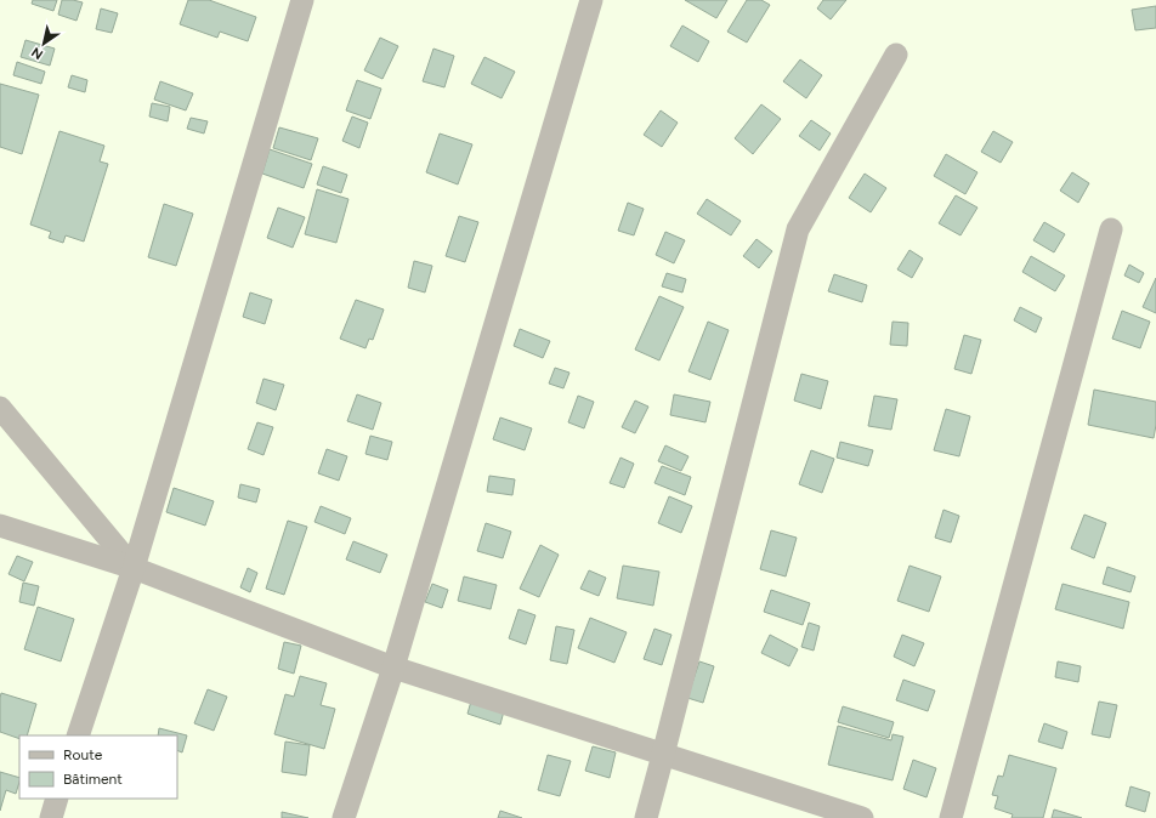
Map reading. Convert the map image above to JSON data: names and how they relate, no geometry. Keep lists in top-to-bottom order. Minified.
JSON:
{"legend":["Route","Bâtiment"],"north":"bottom left"}
